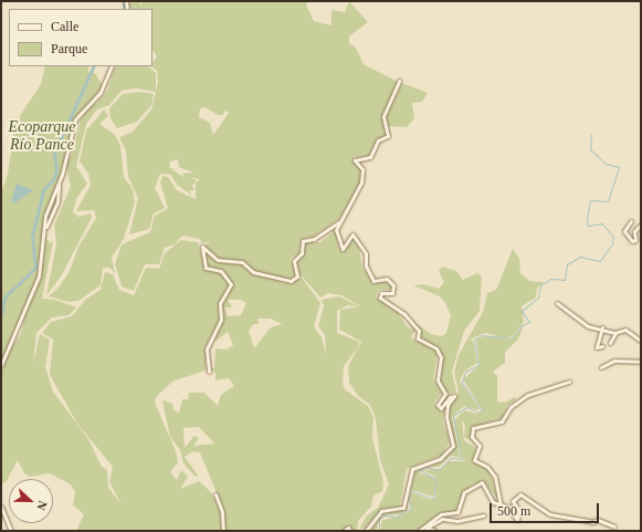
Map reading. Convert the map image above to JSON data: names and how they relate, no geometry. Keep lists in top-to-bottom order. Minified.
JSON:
{"parks":["Ecoparque Río Pance"],"legend":["Calle","Parque"],"scale_bar":"500 m","north":"right"}
